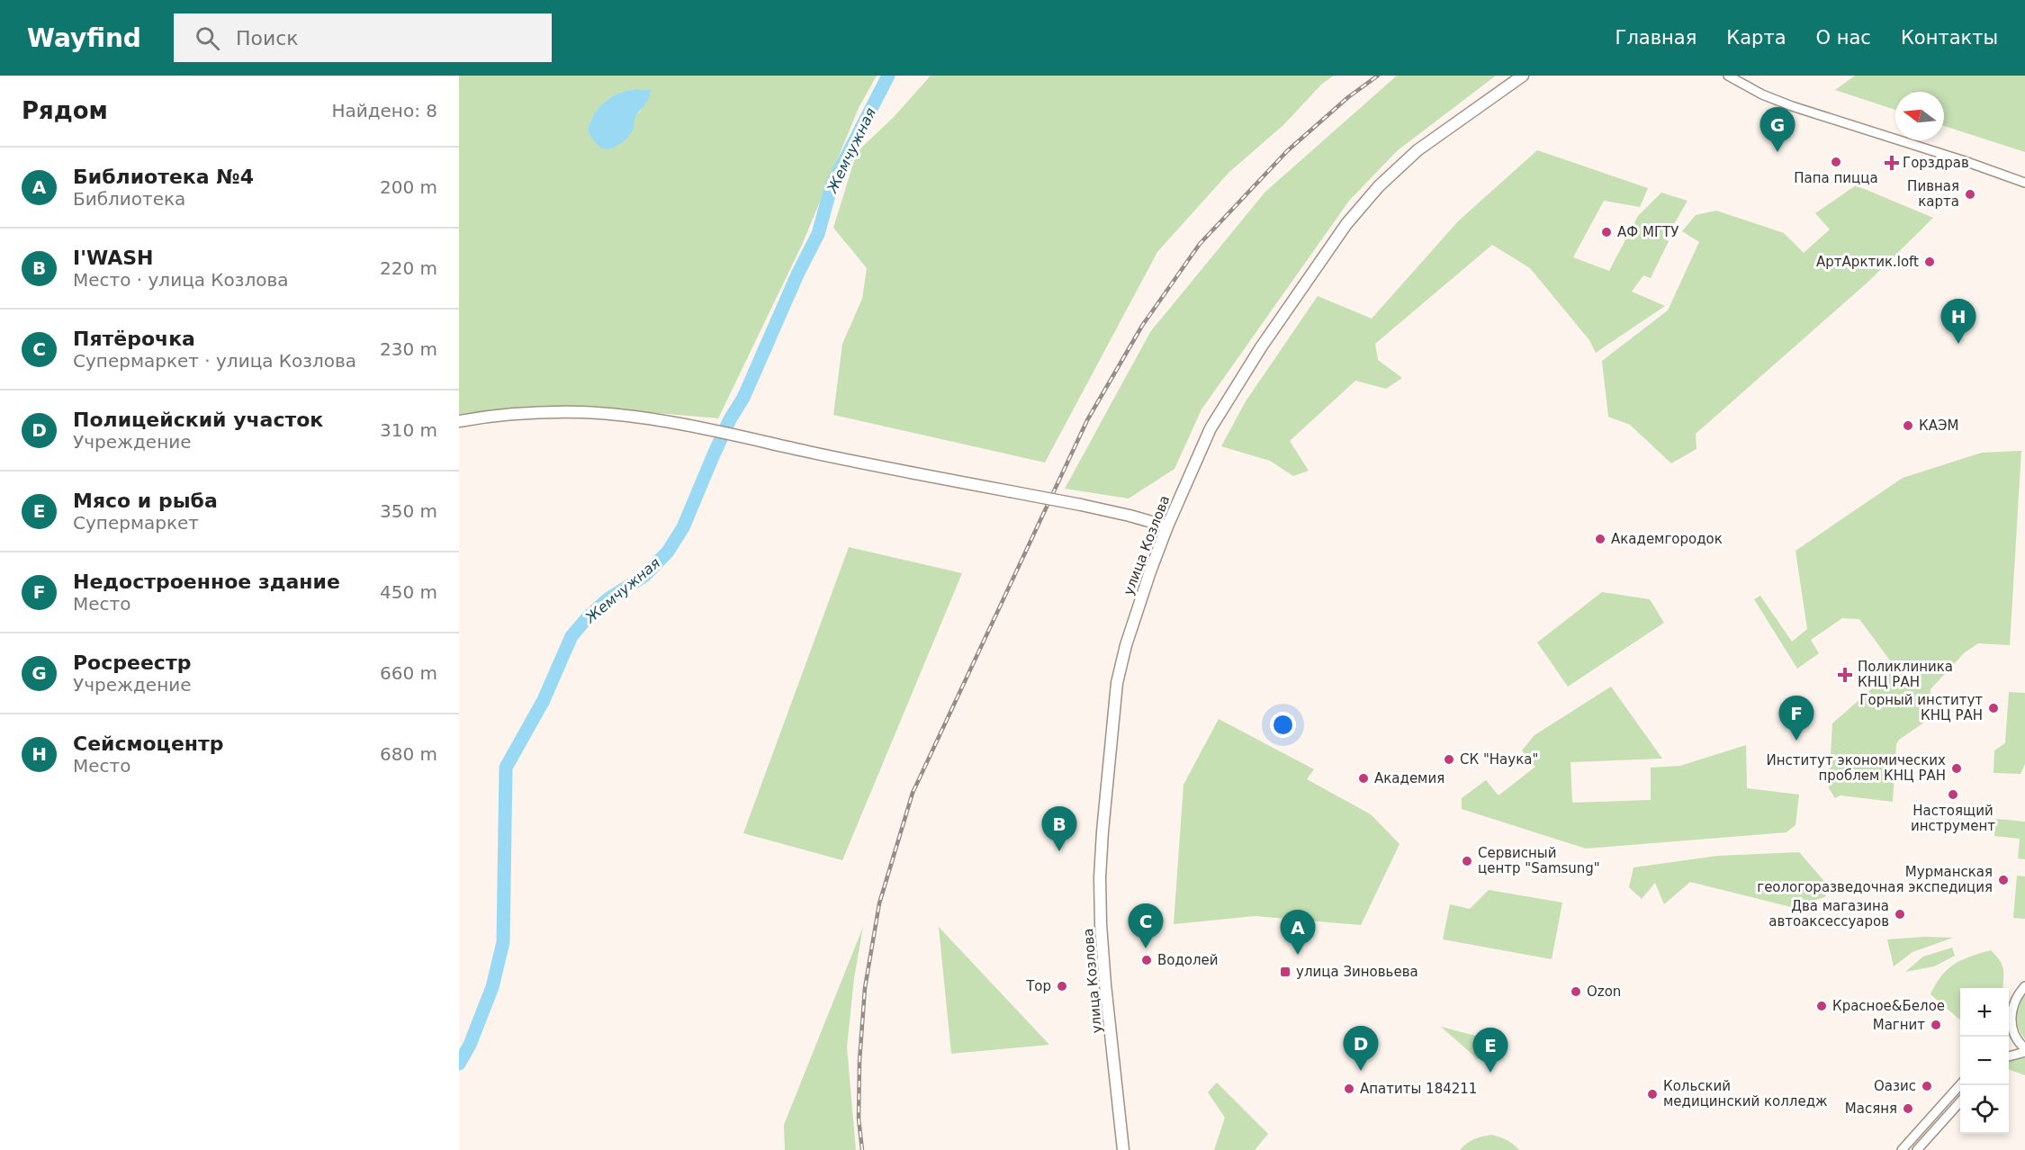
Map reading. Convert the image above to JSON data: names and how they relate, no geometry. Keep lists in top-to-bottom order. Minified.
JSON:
{"streets":{"main road":["улица Козлова"]},"water":["Жемчужная"],"places":{"other":["Папа пицца","Пивная карта","АФ МГТУ","АртАрктик.loft","КАЭМ","Академгородок","Горный институт КНЦ РАН","СК \"Наука\"","Институт экономических проблем КНЦ РАН","Академия","Настоящий инструмент","Сервисный центр \"Samsung\"","Мурманская геологоразведочная экспедиция","Два магазина автоаксессуаров","Водолей","Тор","Ozon","Красное&Белое","Магнит","Оазис","Апатиты 184211","Кольский медицинский колледж","Масяня"],"health":["Горздрав","Поликлиника КНЦ РАН"],"transit":["улица Зиновьева"]},"north":"left","page":{"header":"Wayfind","search":"Поиск","nav":["Главная","Карта","О нас","Контакты"],"heading":["Рядом","Найдено: 8"],"pins":["G","H","F","B","C","A","D","E"],"list":[{"mark":"A","name":"Библиотека №4","note":"Библиотека","value":"200 m"},{"mark":"B","name":"I'WASH","note":"Место · улица Козлова","value":"220 m"},{"mark":"C","name":"Пятёрочка","note":"Супермаркет · улица Козлова","value":"230 m"},{"mark":"D","name":"Полицейский участок","note":"Учреждение","value":"310 m"},{"mark":"E","name":"Мясо и рыба","note":"Супермаркет","value":"350 m"},{"mark":"F","name":"Недостроенное здание","note":"Место","value":"450 m"},{"mark":"G","name":"Росреестр","note":"Учреждение","value":"660 m"},{"mark":"H","name":"Сейсмоцентр","note":"Место","value":"680 m"}],"map_buttons":["+","−"]}}
